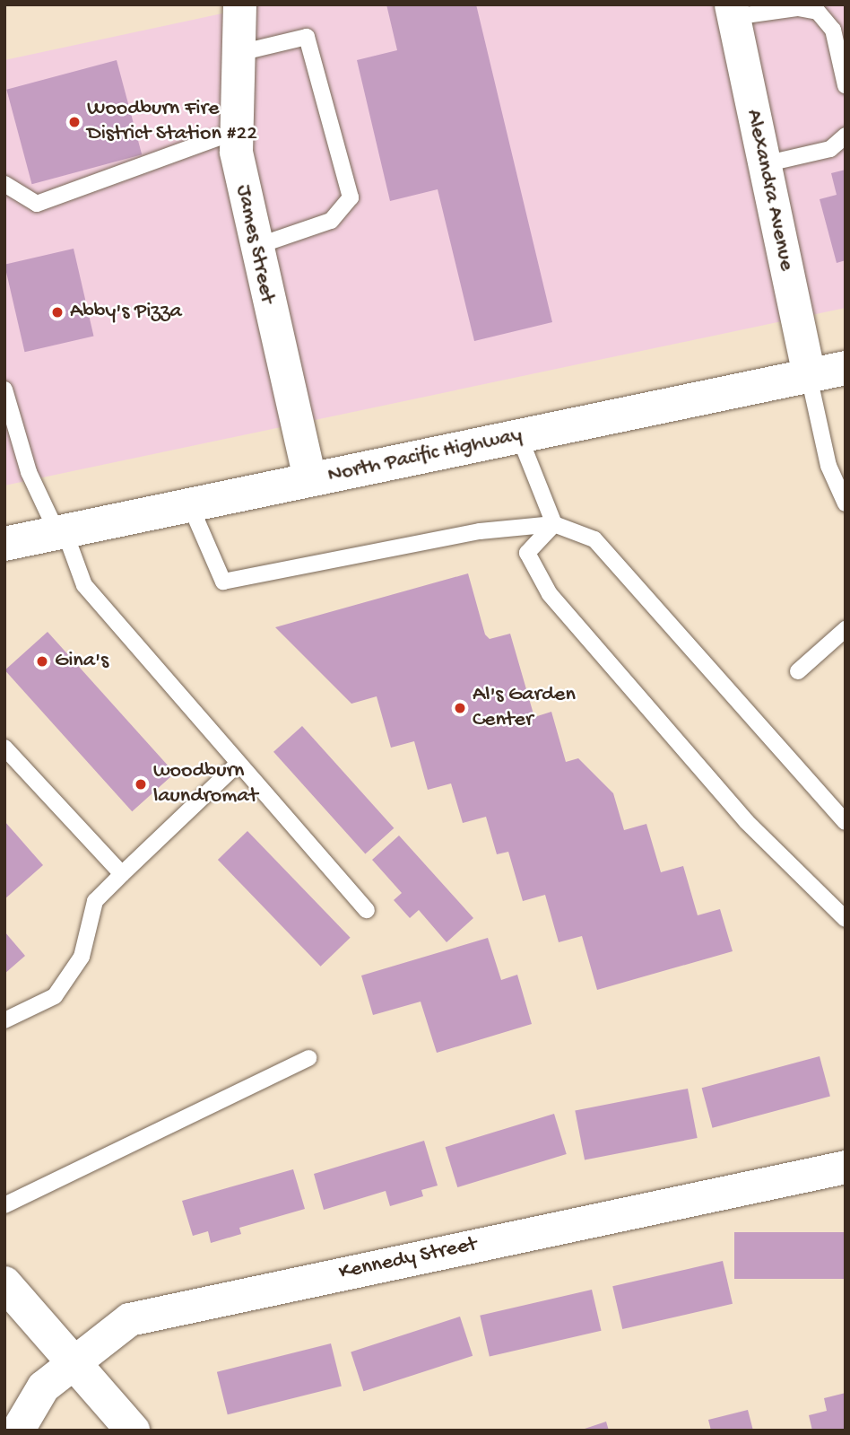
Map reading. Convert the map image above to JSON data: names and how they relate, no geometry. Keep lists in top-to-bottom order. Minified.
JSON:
{"streets":{"main road":["North Pacific Highway"],"street":["Alexandra Avenue","James Street","Kennedy Street"]},"crossings":[["Alexandra Avenue","North Pacific Highway"],["James Street","North Pacific Highway"]],"places":["Woodburn Fire District Station #22","Abby's Pizza","Gina's","Al's Garden Center","woodburn laundromat"]}
